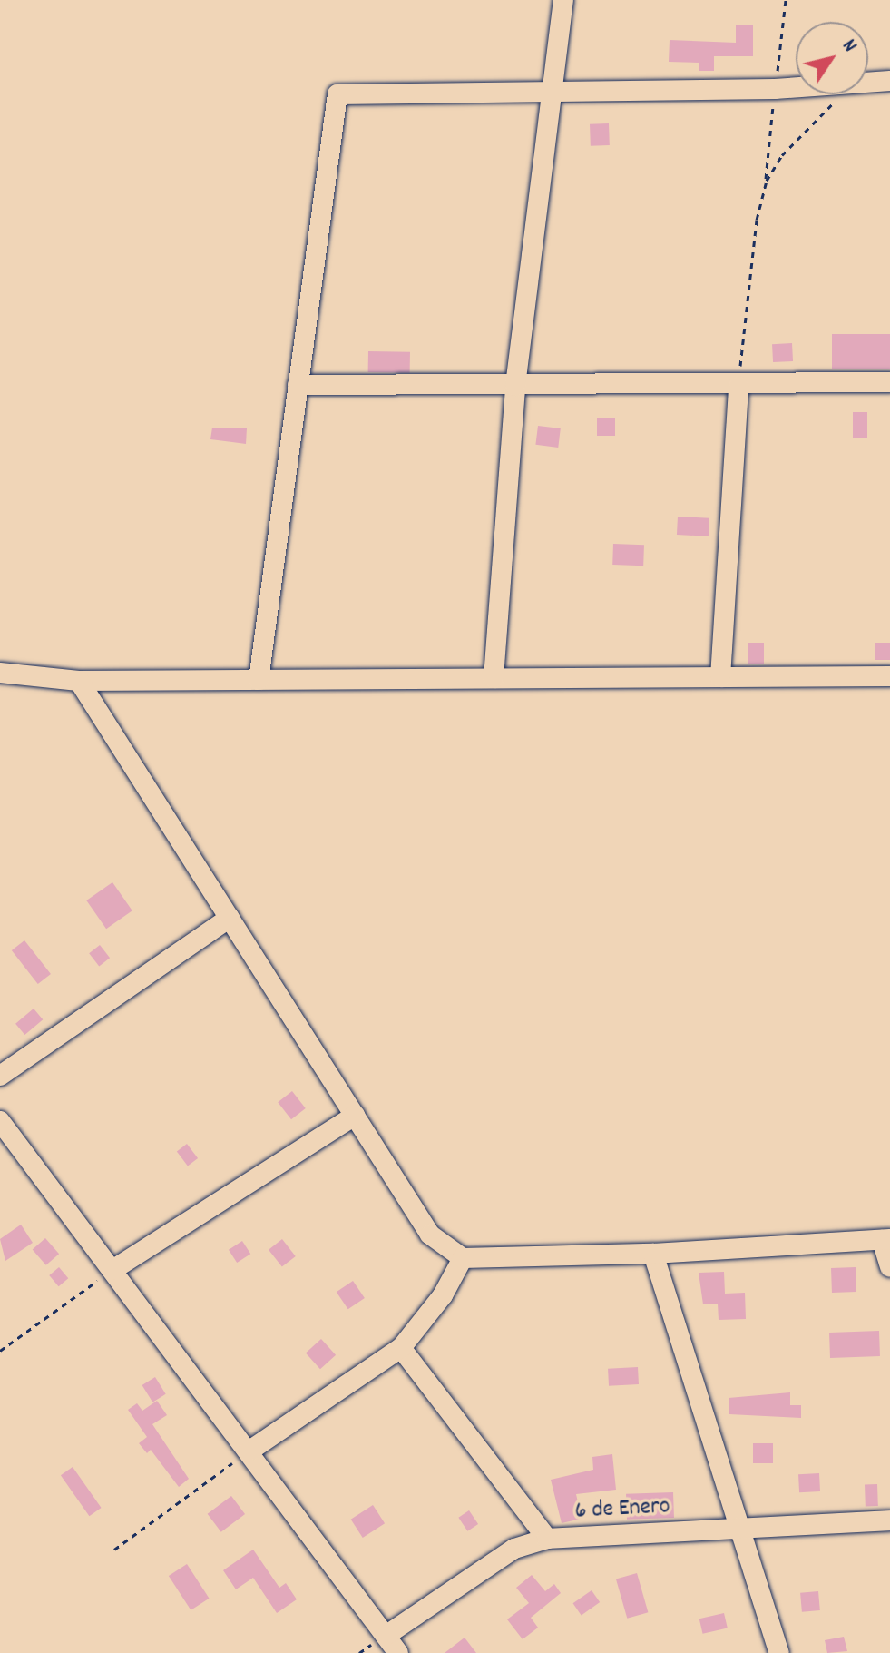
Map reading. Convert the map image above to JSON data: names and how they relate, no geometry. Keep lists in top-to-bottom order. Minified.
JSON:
{"streets":{"street":["6 de Enero"]},"north":"top right"}
